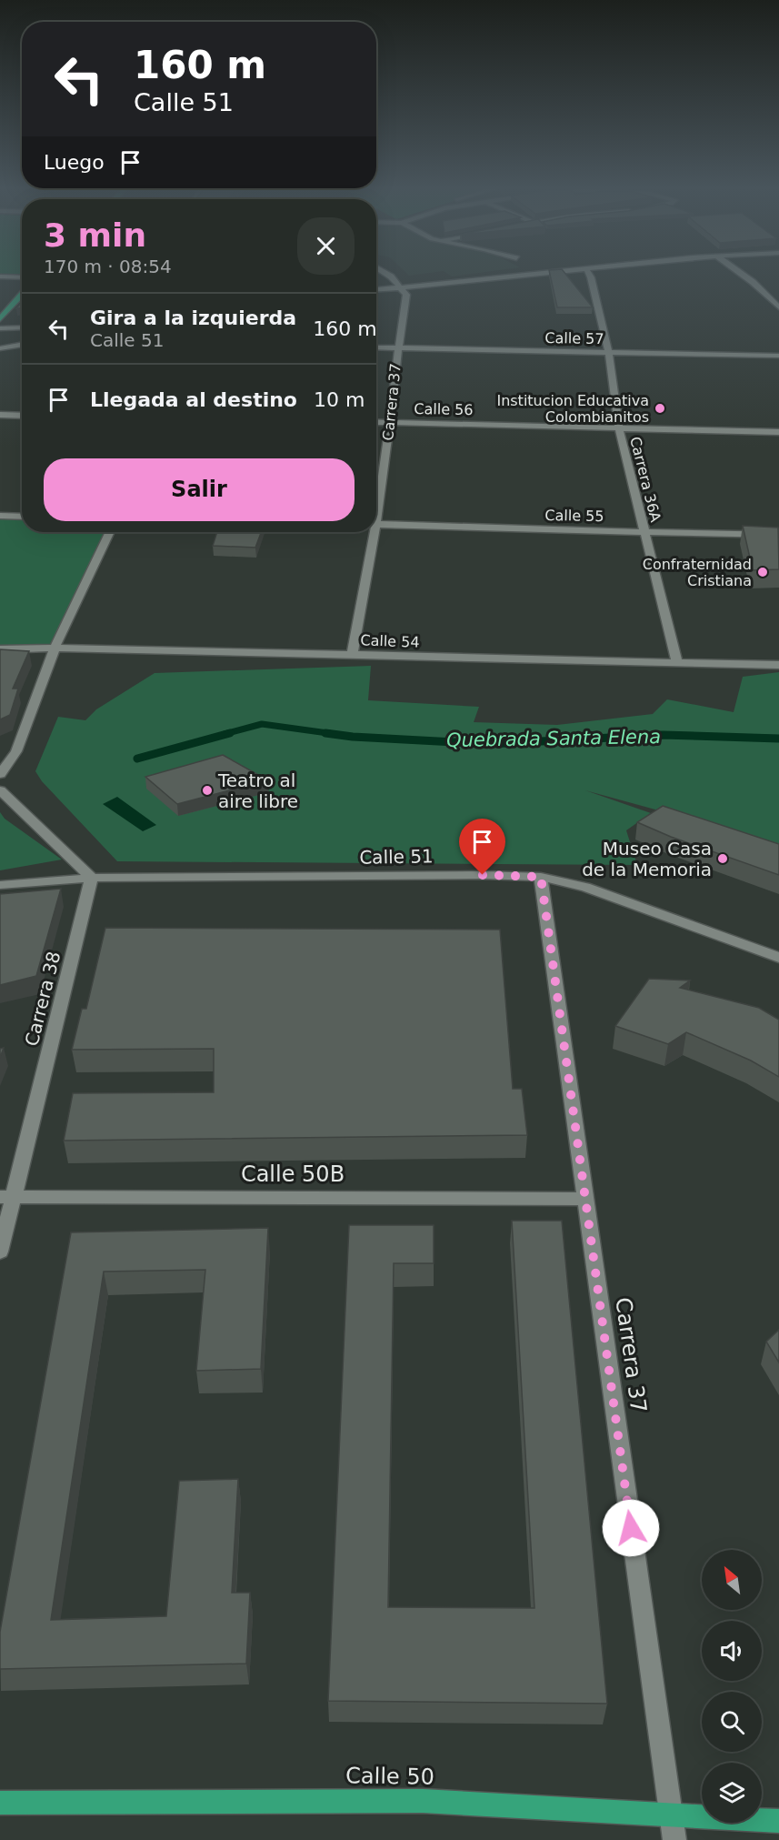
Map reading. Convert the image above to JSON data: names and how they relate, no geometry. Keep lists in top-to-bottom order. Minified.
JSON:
{"streets":{"main road":["Calle 50"],"street":["Calle 57","Carrera 37","Calle 56","Carrera 36A","Calle 55","Calle 54","Calle 51","Carrera 38","Calle 50B"]},"crossings":[["Calle 57","Carrera 37"],["Calle 57","Carrera 36A"],["Carrera 37","Calle 56"],["Carrera 37","Calle 54"],["Carrera 37","Calle 51"],["Carrera 37","Calle 50B"],["Carrera 37","Calle 50"],["Calle 56","Carrera 36A"],["Carrera 36A","Calle 55"],["Carrera 36A","Calle 54"],["Calle 51","Carrera 38"],["Carrera 38","Calle 50B"]],"water":["Quebrada Santa Elena"],"places":["Institucion Educativa Colombianitos","Confraternidad Cristiana","Teatro al aire libre","Museo Casa de la Memoria"],"north":"top left","page":{"turn":["160 m","Calle 51"],"then":"Luego","heading":["3 min","170 m · 08:54"],"list":[{"name":"Gira a la izquierda","note":"Calle 51","value":"160 m"},{"name":"Llegada al destino","value":"10 m"}],"buttons":"Salir"}}
